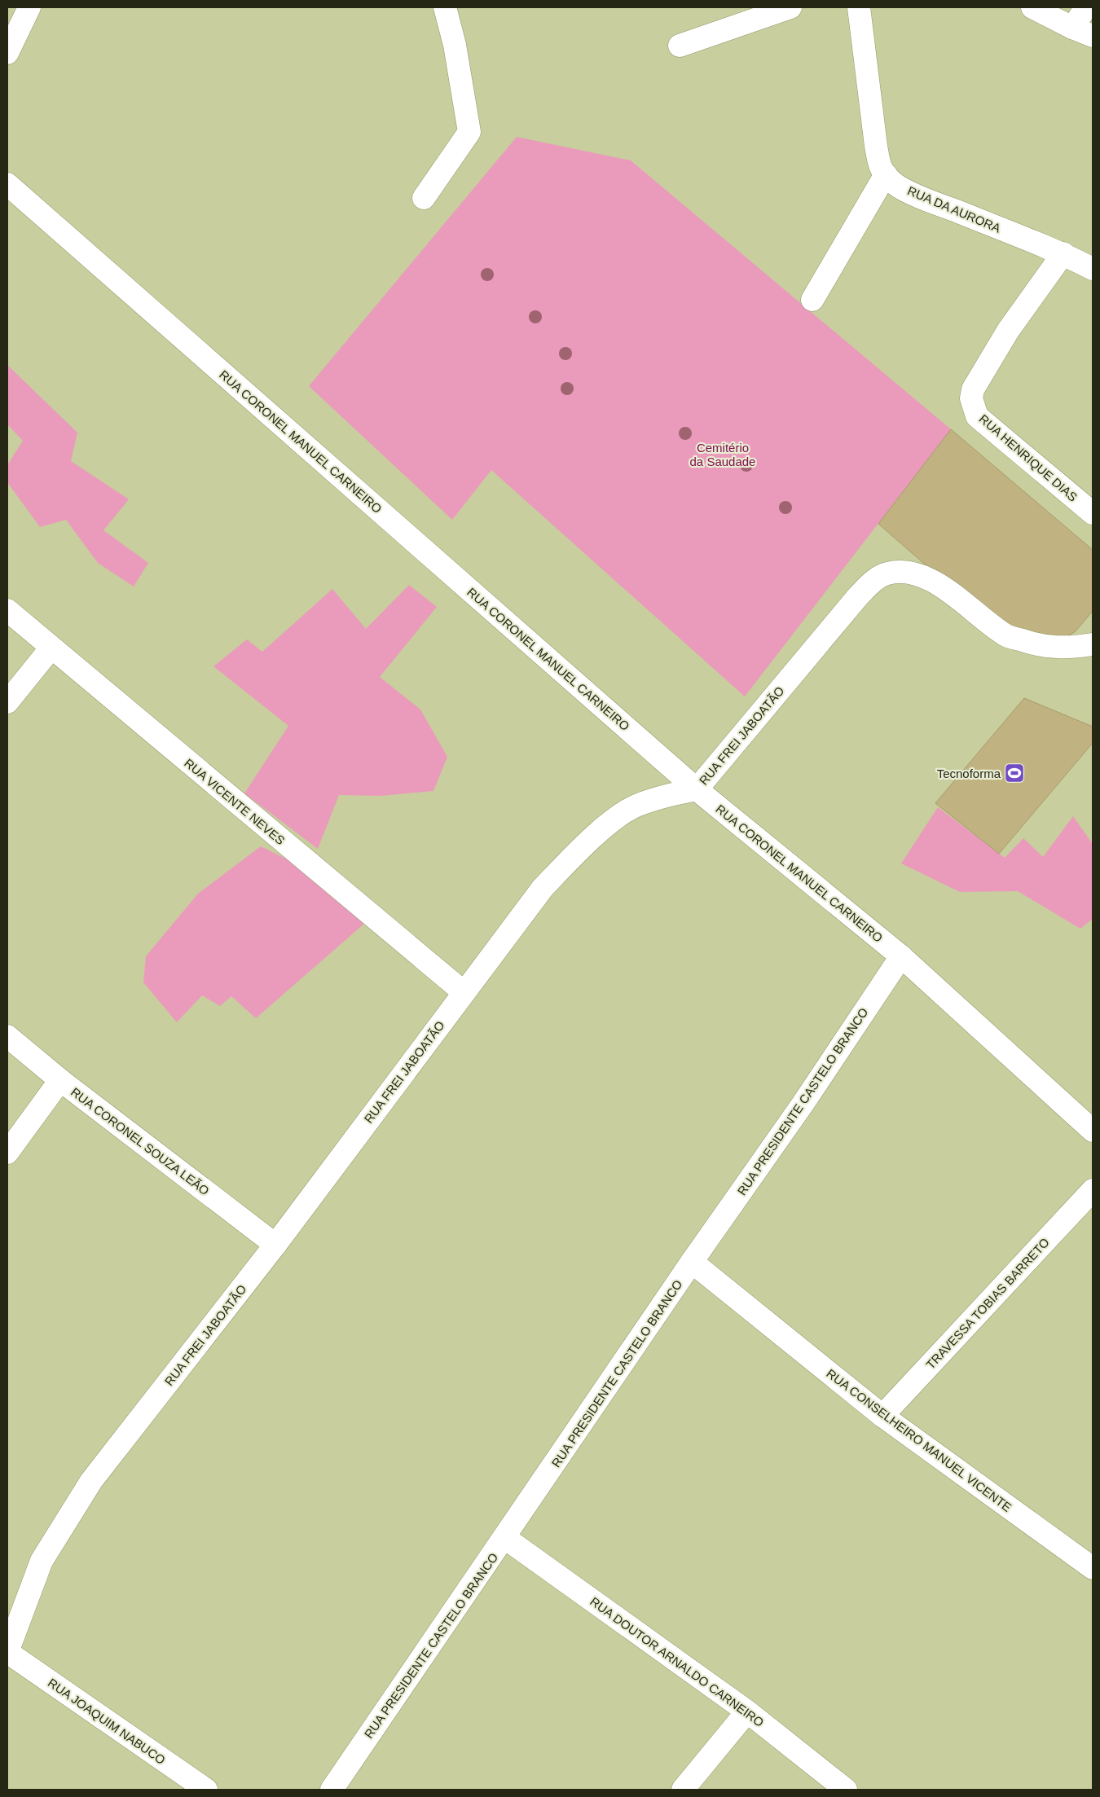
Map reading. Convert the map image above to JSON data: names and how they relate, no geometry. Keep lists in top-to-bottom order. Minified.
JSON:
{"streets":{"street":["RUA DA AURORA","RUA CORONEL MANUEL CARNEIRO","RUA HENRIQUE DIAS","RUA FREI JABOATÃO","RUA VICENTE NEVES","RUA PRESIDENTE CASTELO BRANCO","RUA CORONEL SOUZA LEÃO","TRAVESSA TOBIAS BARRETO","RUA CONSELHEIRO MANUEL VICENTE","RUA DOUTOR ARNALDO CARNEIRO","RUA JOAQUIM NABUCO"]},"crossings":[["RUA DA AURORA","RUA HENRIQUE DIAS"],["RUA CORONEL MANUEL CARNEIRO","RUA FREI JABOATÃO"],["RUA CORONEL MANUEL CARNEIRO","RUA PRESIDENTE CASTELO BRANCO"],["RUA FREI JABOATÃO","RUA VICENTE NEVES"],["RUA FREI JABOATÃO","RUA CORONEL SOUZA LEÃO"],["RUA FREI JABOATÃO","RUA JOAQUIM NABUCO"],["RUA PRESIDENTE CASTELO BRANCO","RUA CONSELHEIRO MANUEL VICENTE"],["RUA PRESIDENTE CASTELO BRANCO","RUA DOUTOR ARNALDO CARNEIRO"],["TRAVESSA TOBIAS BARRETO","RUA CONSELHEIRO MANUEL VICENTE"]],"parks":["Cemitério da Saudade"],"places":{"sports":["Tecnoforma"]}}
